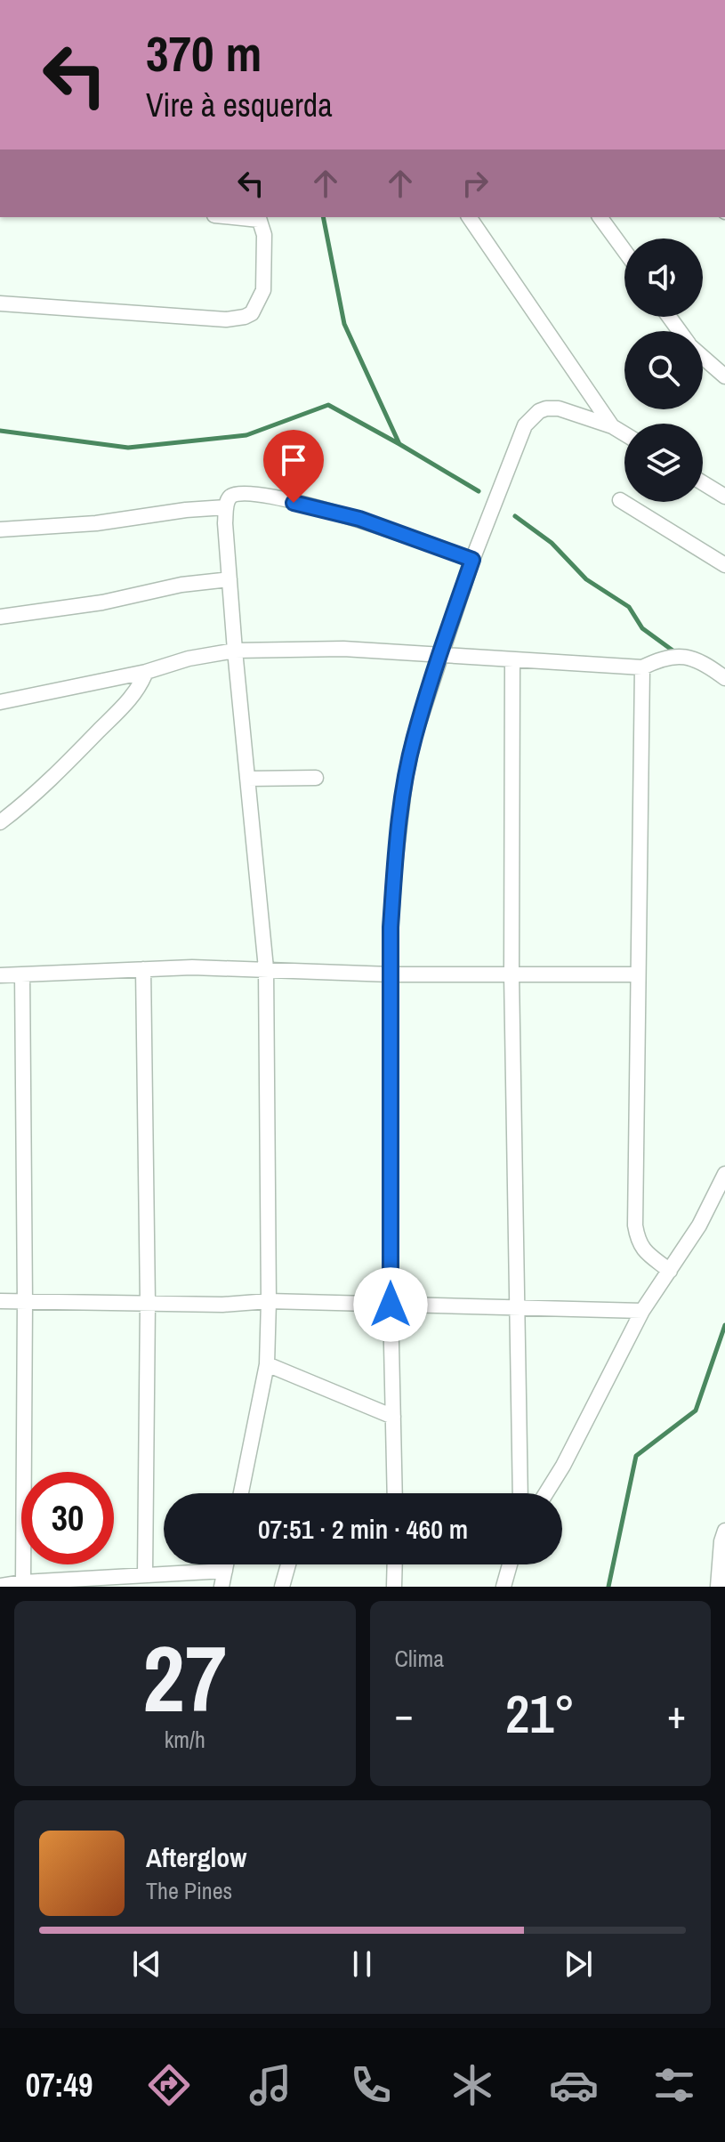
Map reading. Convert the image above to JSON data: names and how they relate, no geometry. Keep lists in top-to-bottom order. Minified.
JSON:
{"page":{"turn":["370 m","Vire à esquerda"],"limit":"30","trip":"07:51 · 2 min · 460 m","tile":[["27","km/h"],"Clima"],"heat":["−","21°","+"],"song":["Afterglow","The Pines"],"tabs":"07:49"}}
